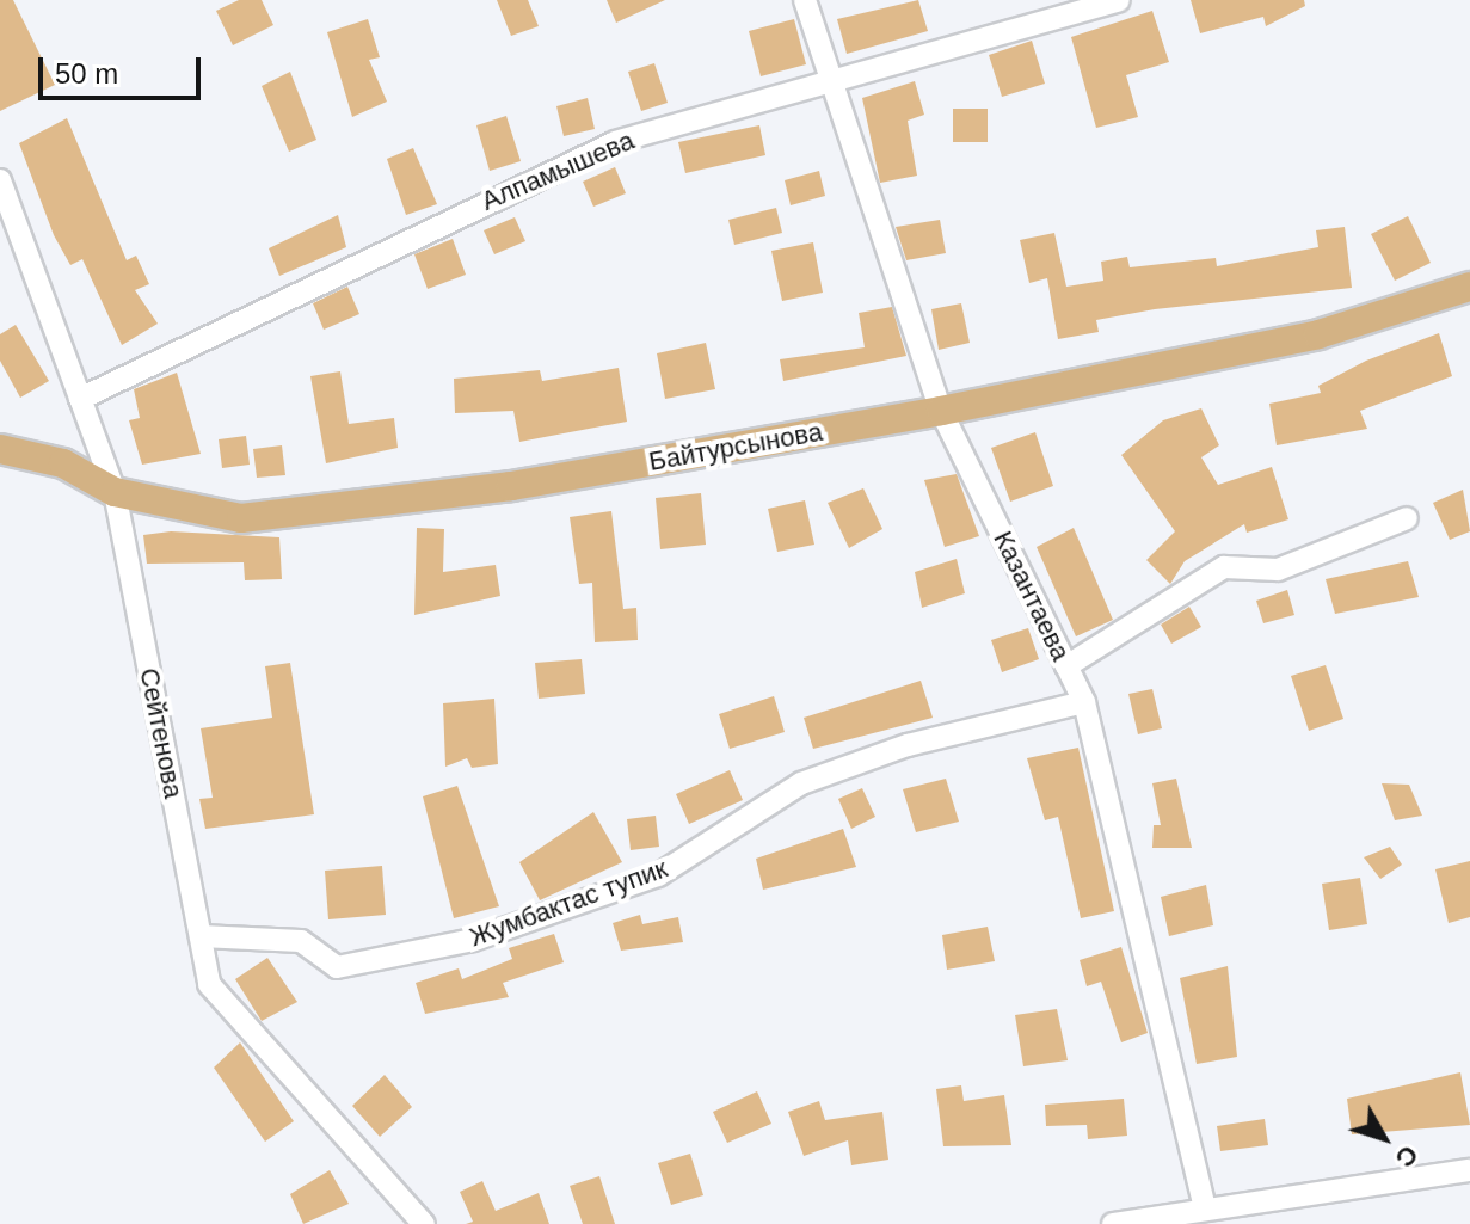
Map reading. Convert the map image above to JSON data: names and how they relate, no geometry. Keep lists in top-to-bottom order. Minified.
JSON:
{"streets":{"main road":["Байтурсынова"],"street":["Алпамышева","Казантаева","Сейтенова","Жумбактас тупик"]},"crossings":[["Алпамышева","Казантаева"],["Алпамышева","Сейтенова"],["Байтурсынова","Казантаева"],["Байтурсынова","Сейтенова"],["Казантаева","Жумбактас тупик"],["Сейтенова","Жумбактас тупик"]],"scale_bar":"50 m","north":"bottom right"}
